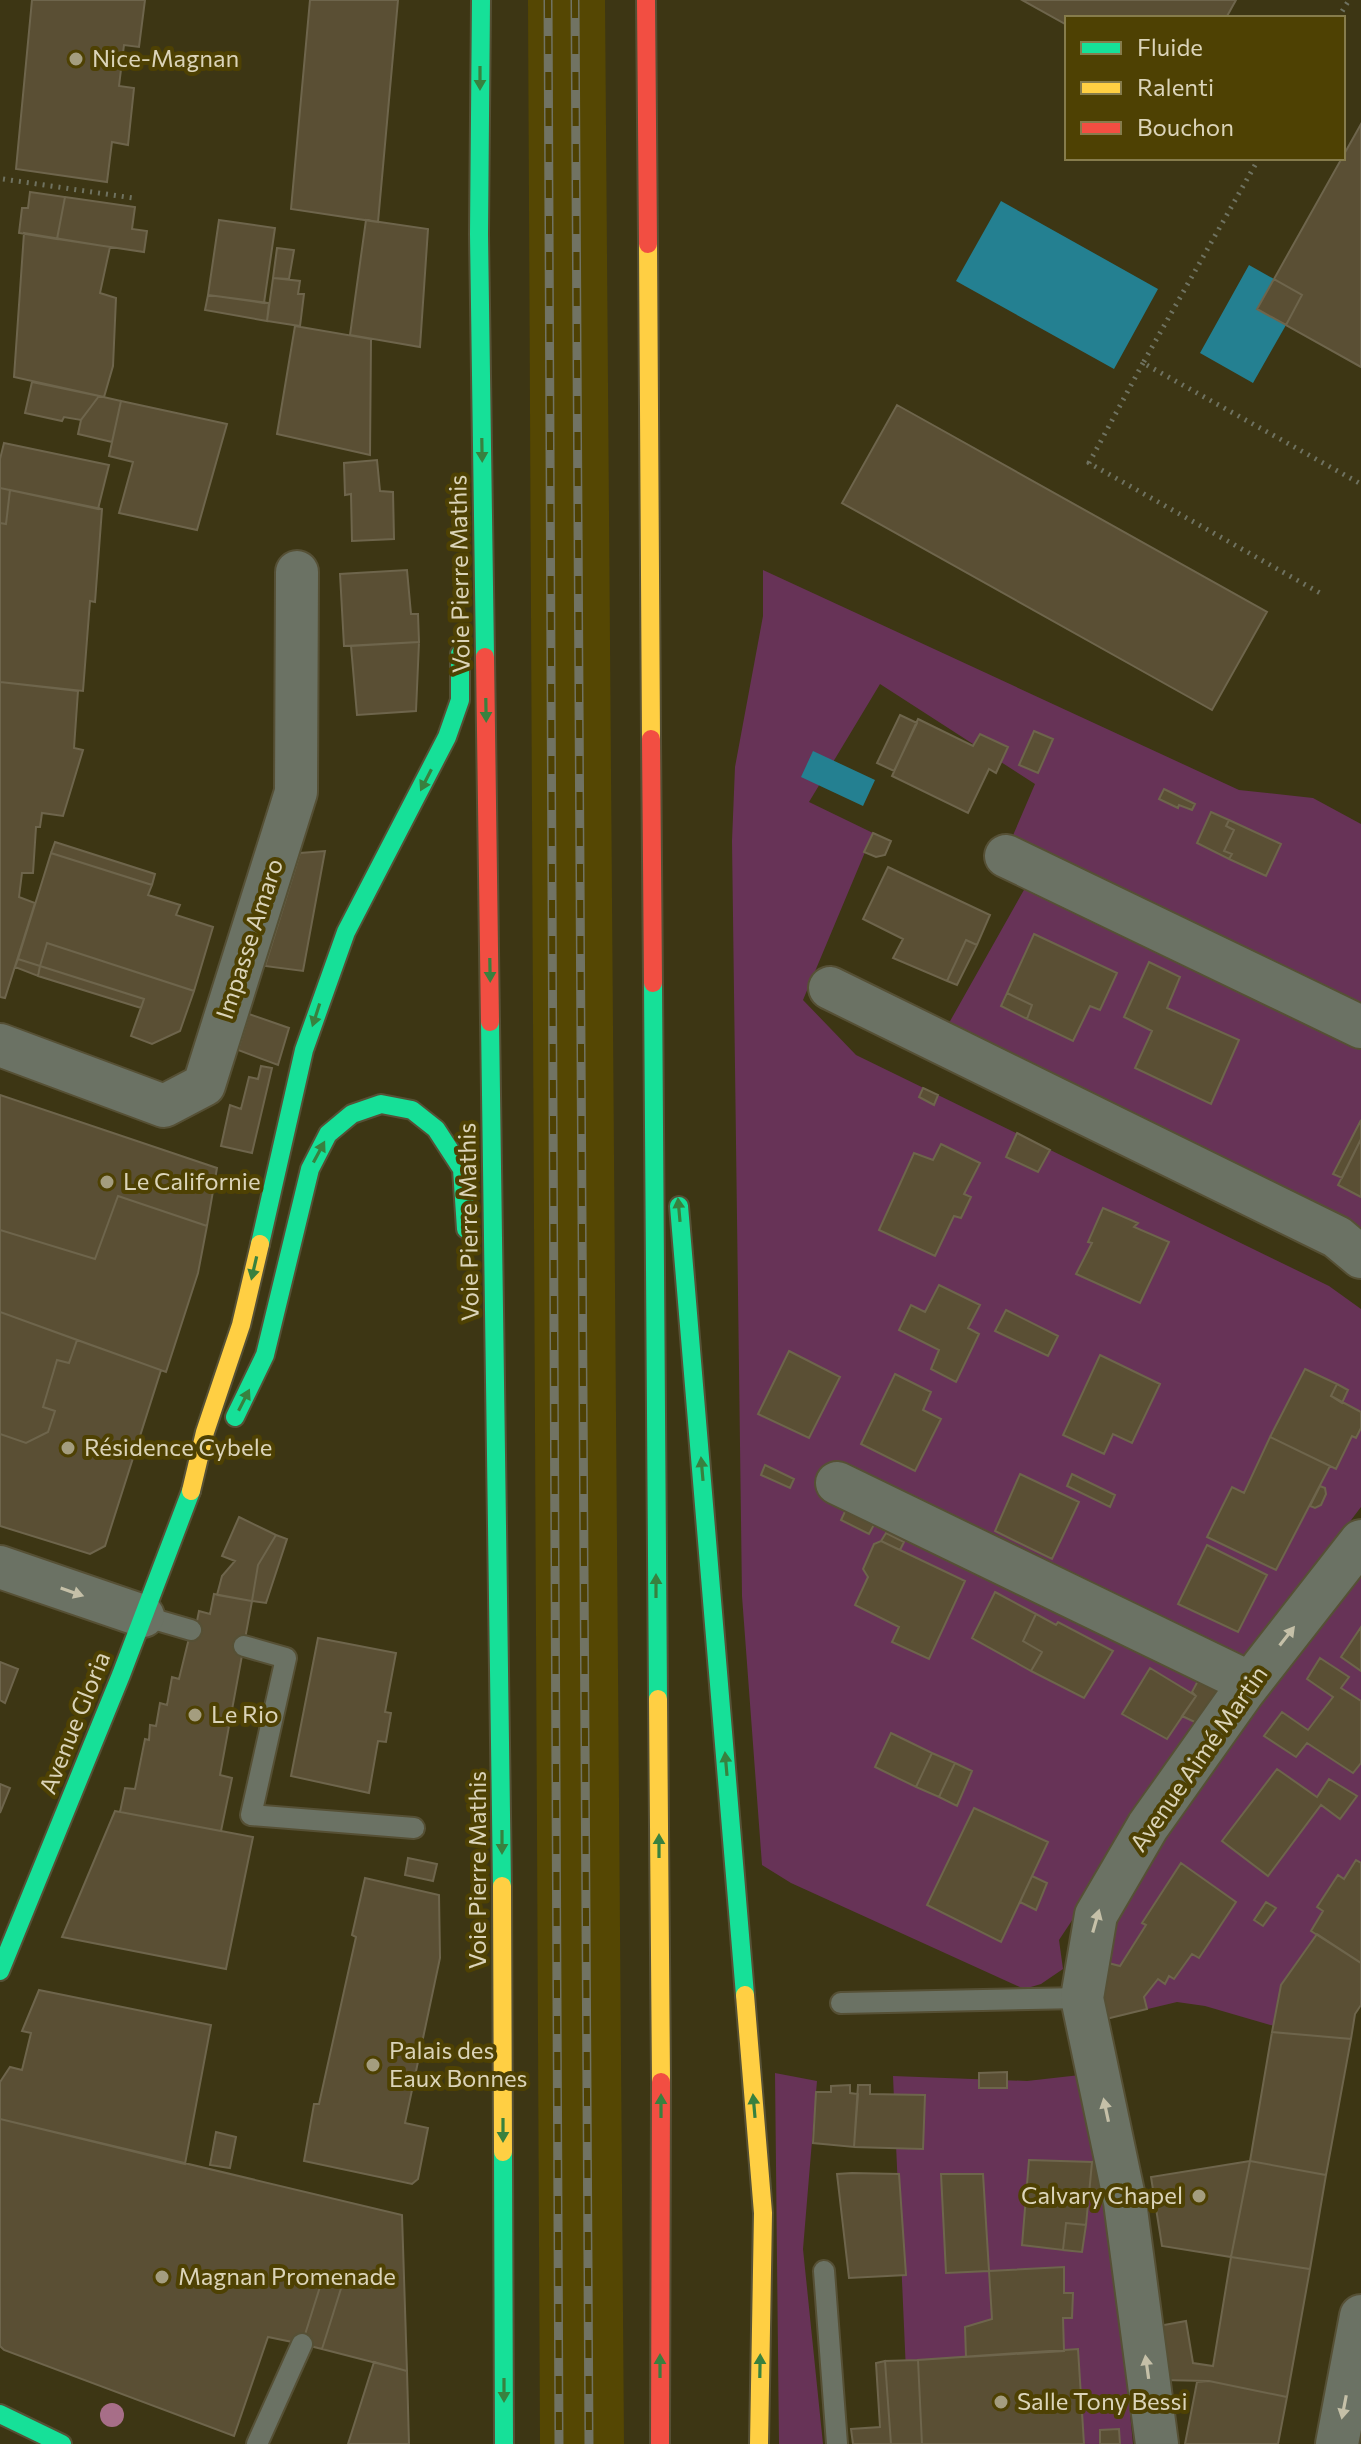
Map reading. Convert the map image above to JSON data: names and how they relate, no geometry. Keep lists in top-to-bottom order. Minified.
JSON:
{"streets":{"main road":["Voie Pierre Mathis","Avenue Gloria"],"street":["Impasse Amaro","Avenue Aimé Martin"]},"one_way":["Avenue Aimé Martin"],"places":["Nice-Magnan","Le Californie","Résidence Cybele","Le Rio","Palais des Eaux Bonnes","Calvary Chapel","Magnan Promenade","Salle Tony Bessi"],"legend":["Fluide","Ralenti","Bouchon"]}
